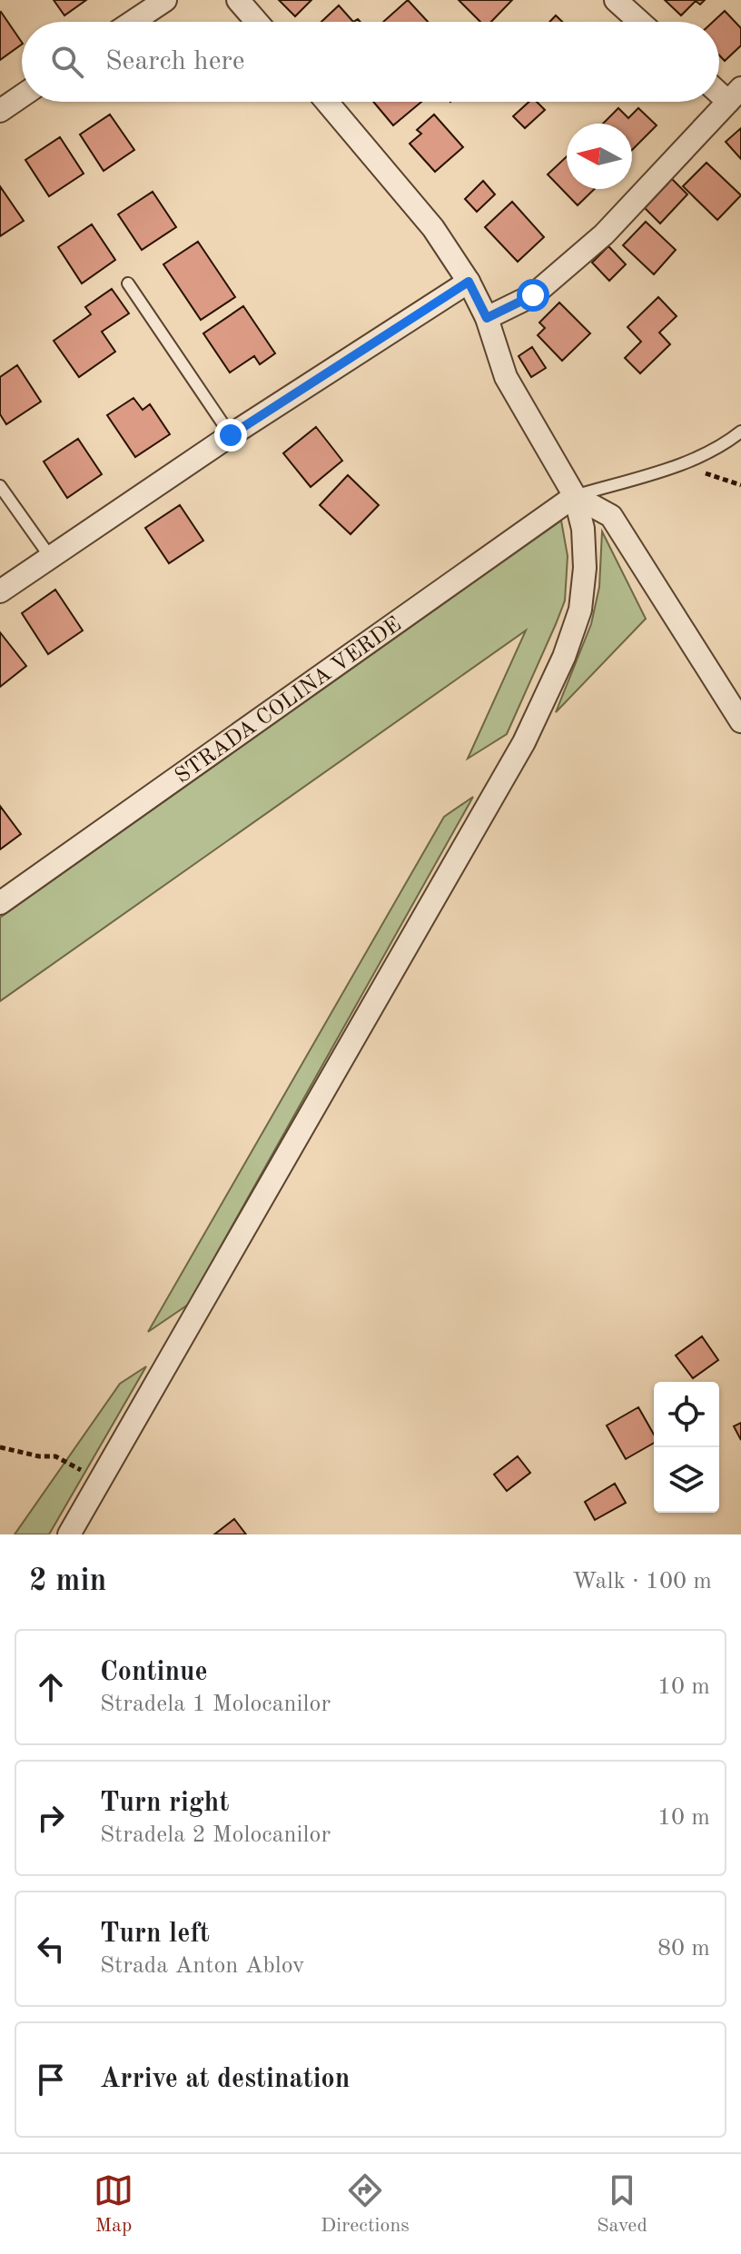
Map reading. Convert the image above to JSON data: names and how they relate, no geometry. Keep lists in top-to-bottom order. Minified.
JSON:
{"streets":{"street":["STRADA COLINA VERDE"]},"north":"left","page":{"search":"Search here","heading":["2 min","Walk · 100 m"],"list":[["Continue","Stradela 1 Molocanilor","10 m"],["Turn right","Stradela 2 Molocanilor","10 m"],["Turn left","Strada Anton Ablov","80 m"],"Arrive at destination"],"nav":["Map","Directions","Saved"]}}
